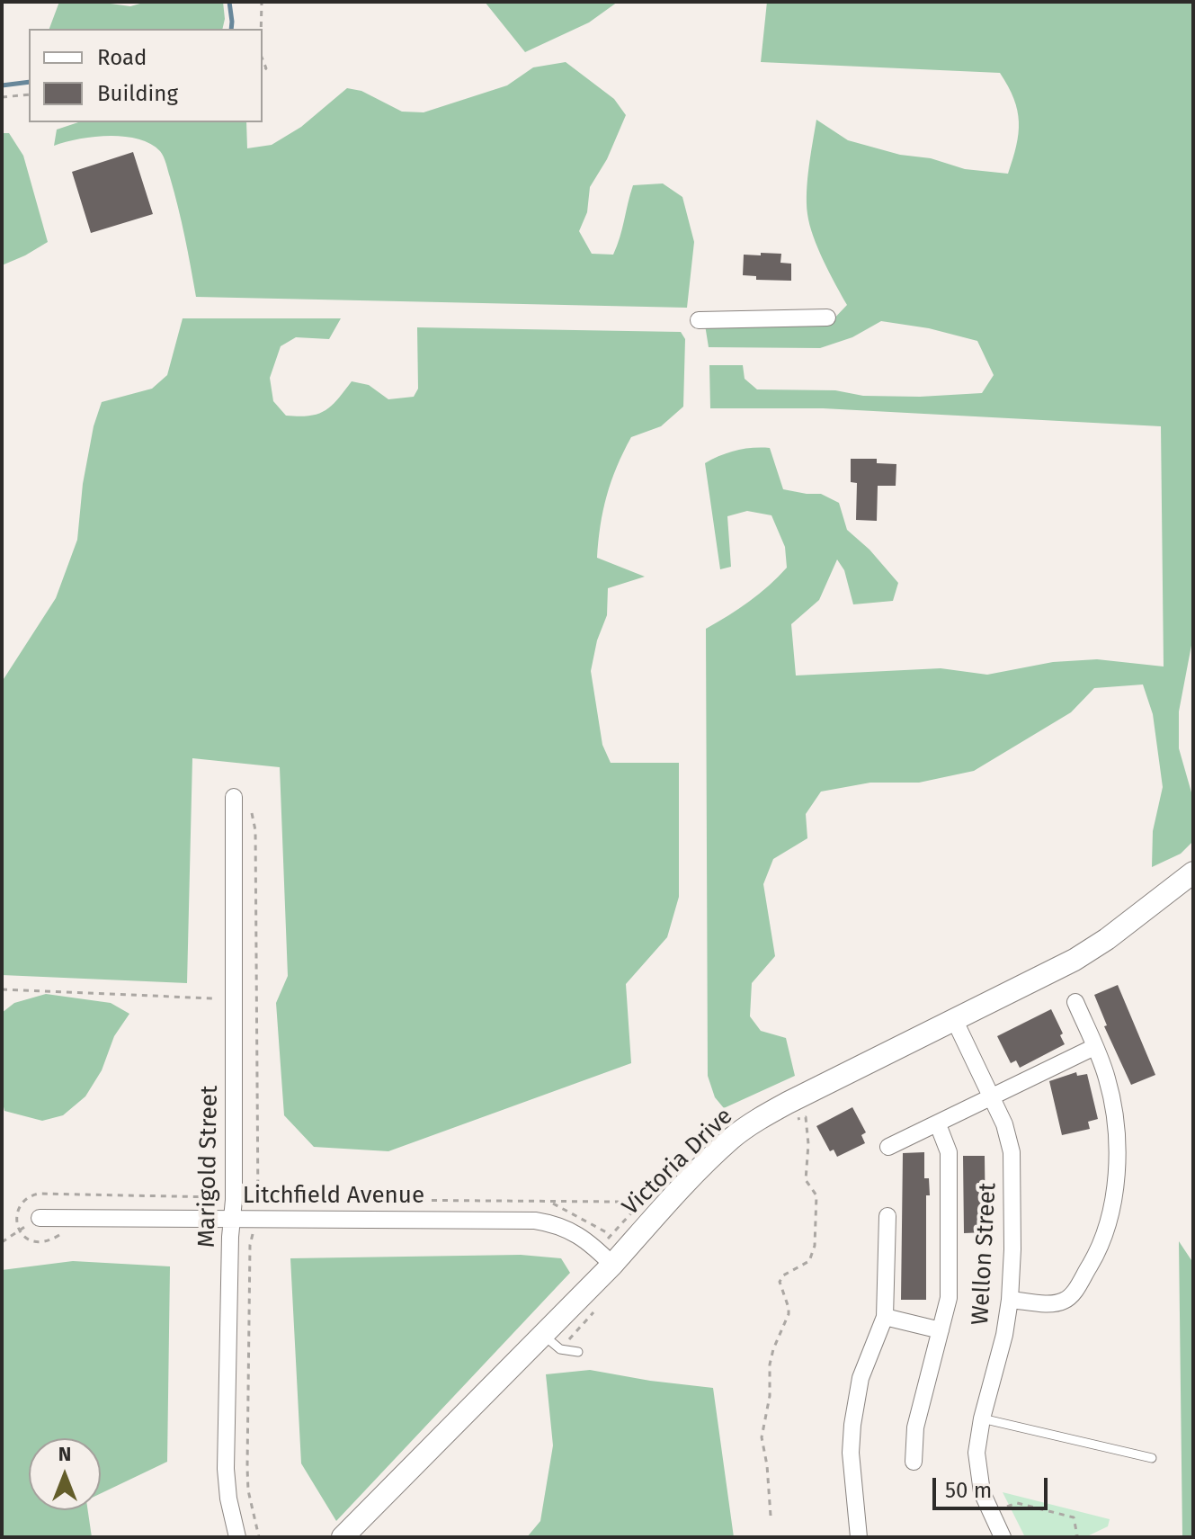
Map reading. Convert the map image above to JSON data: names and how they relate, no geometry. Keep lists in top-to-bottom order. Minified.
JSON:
{"streets":{"street":["Victoria Drive","Marigold Street","Litchfield Avenue","Wellon Street"]},"crossings":[["Victoria Drive","Litchfield Avenue"],["Victoria Drive","Wellon Street"],["Marigold Street","Litchfield Avenue"]],"legend":["Road","Building"],"scale_bar":"50 m","north":"top"}
